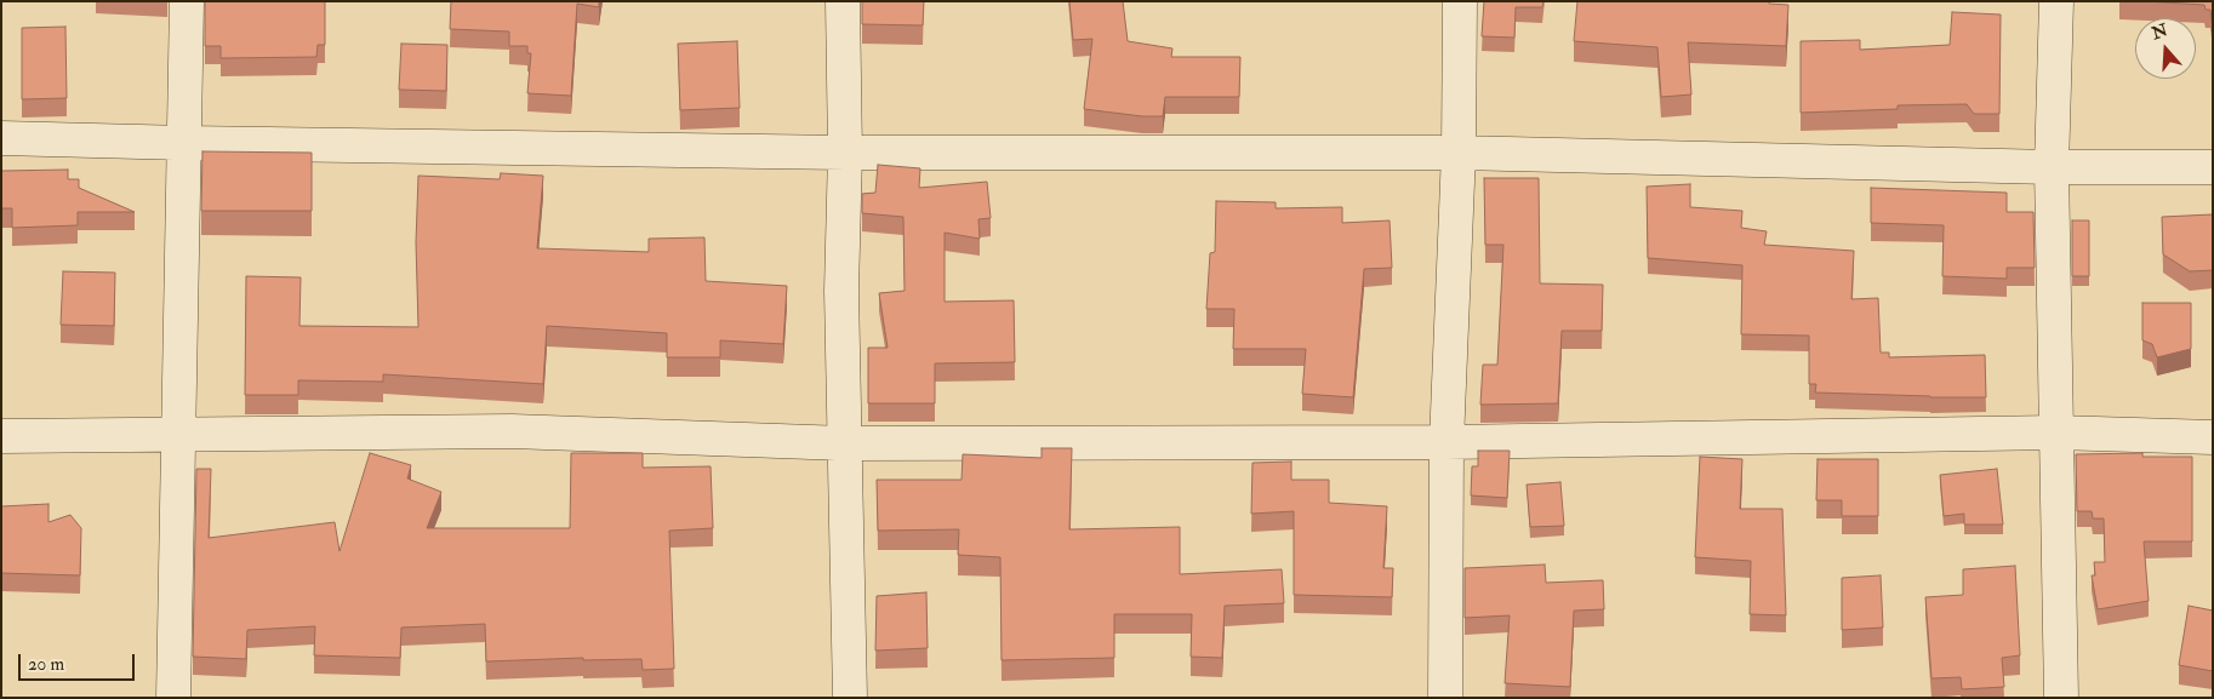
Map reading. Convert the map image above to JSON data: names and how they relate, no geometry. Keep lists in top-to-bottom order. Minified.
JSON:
{"scale_bar":"20 m","north":"top"}
